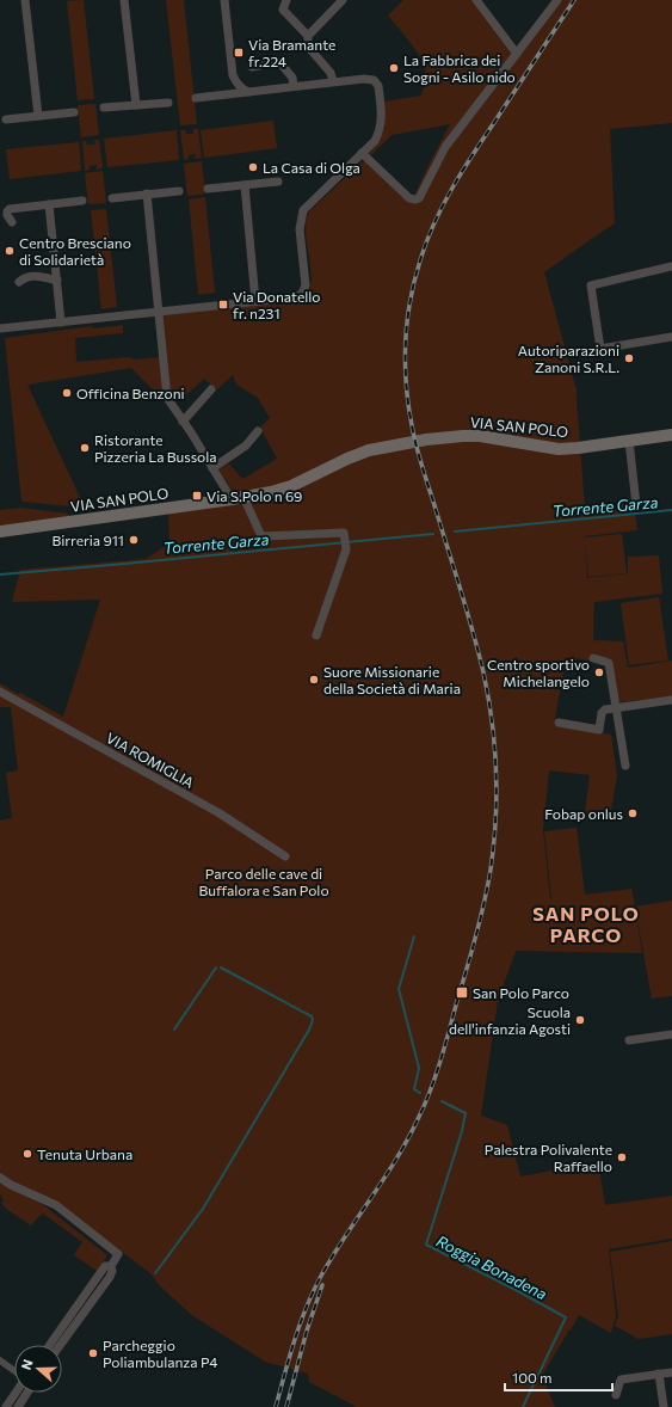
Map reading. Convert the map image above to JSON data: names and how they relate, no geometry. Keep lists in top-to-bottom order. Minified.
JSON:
{"streets":{"main road":["VIA SAN POLO"],"street":["VIA ROMIGLIA"]},"districts":["SAN POLO PARCO"],"water":["Torrente Garza","Roggia Bonadena"],"parks":["Parco delle cave di Buffalora e San Polo"],"places":{"transit":["Via Bramante fr.224","Via Donatello fr. n231","Via S.Polo n 69","San Polo Parco"],"other":["La Fabbrica dei Sogni - Asilo nido","La Casa di Olga","Centro Bresciano di Solidarietà","Autoriparazioni Zanoni S.R.L.","Officina Benzoni","Ristorante Pizzeria La Bussola","Birreria 911","Centro sportivo Michelangelo","Suore Missionarie della Società di Maria","Fobap onlus","Scuola dell'infanzia Agosti","Tenuta Urbana","Palestra Polivalente Raffaello","Parcheggio Poliambulanza P4"]},"scale_bar":"100 m","north":"left"}
